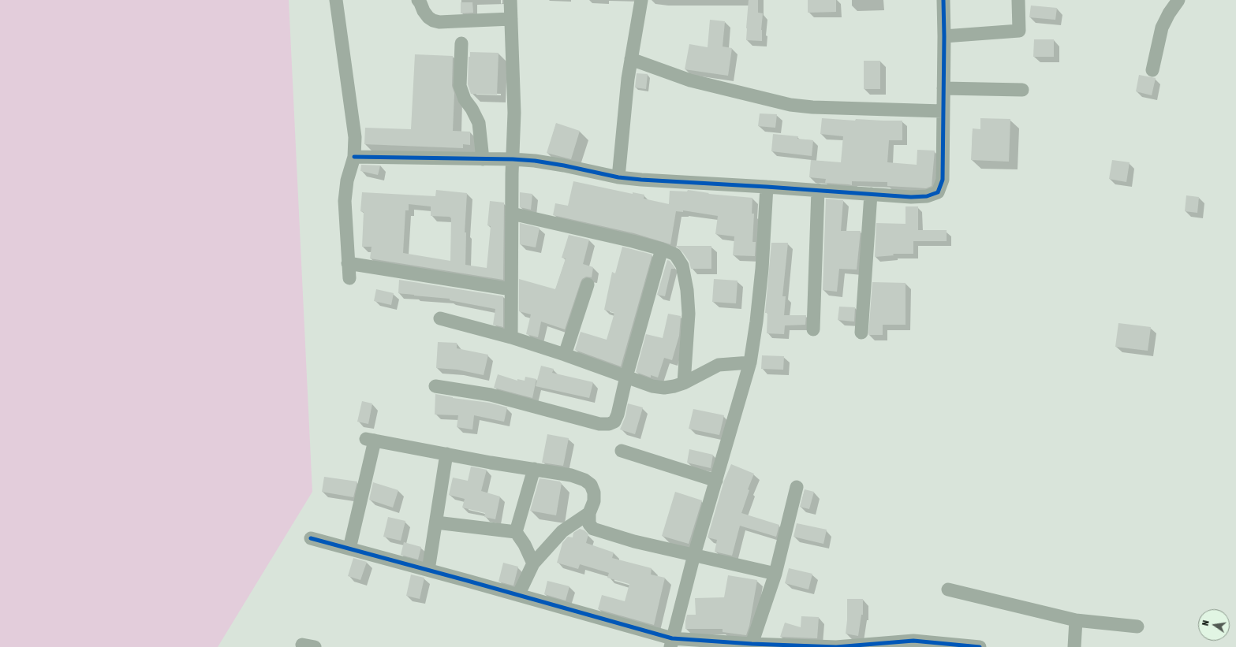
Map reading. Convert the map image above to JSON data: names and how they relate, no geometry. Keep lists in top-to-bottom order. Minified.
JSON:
{"north":"left"}
